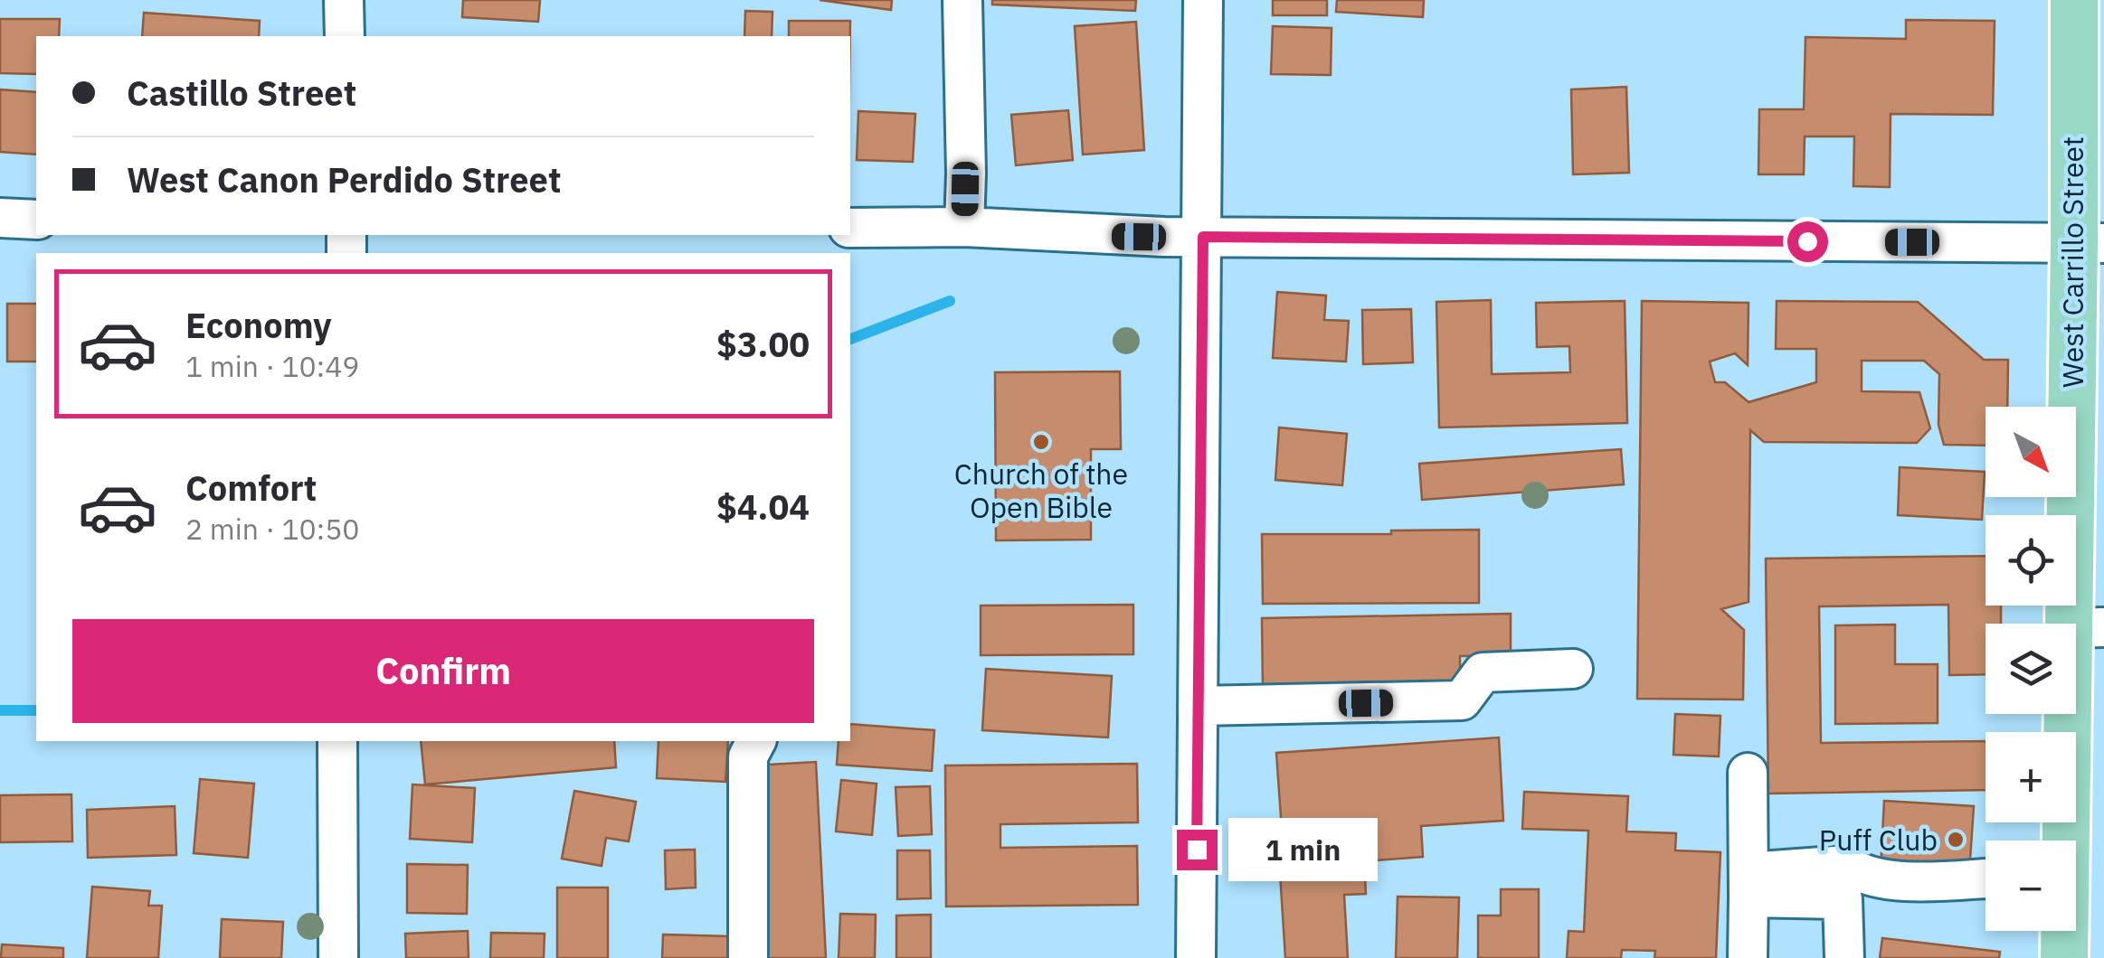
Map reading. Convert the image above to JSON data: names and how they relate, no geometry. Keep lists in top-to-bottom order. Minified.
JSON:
{"streets":{"main road":["West Carrillo Street"]},"places":["Church of the Open Bible","Puff Club"],"north":"bottom right","page":{"banner":["Castillo Street","West Canon Perdido Street"],"list":[{"name":"Economy","note":"1 min · 10:49","value":"$3.00"},{"name":"Comfort","note":"2 min · 10:50","value":"$4.04"}],"map_buttons":["+","−"],"buttons":"Confirm","bubble":"1 min"}}
